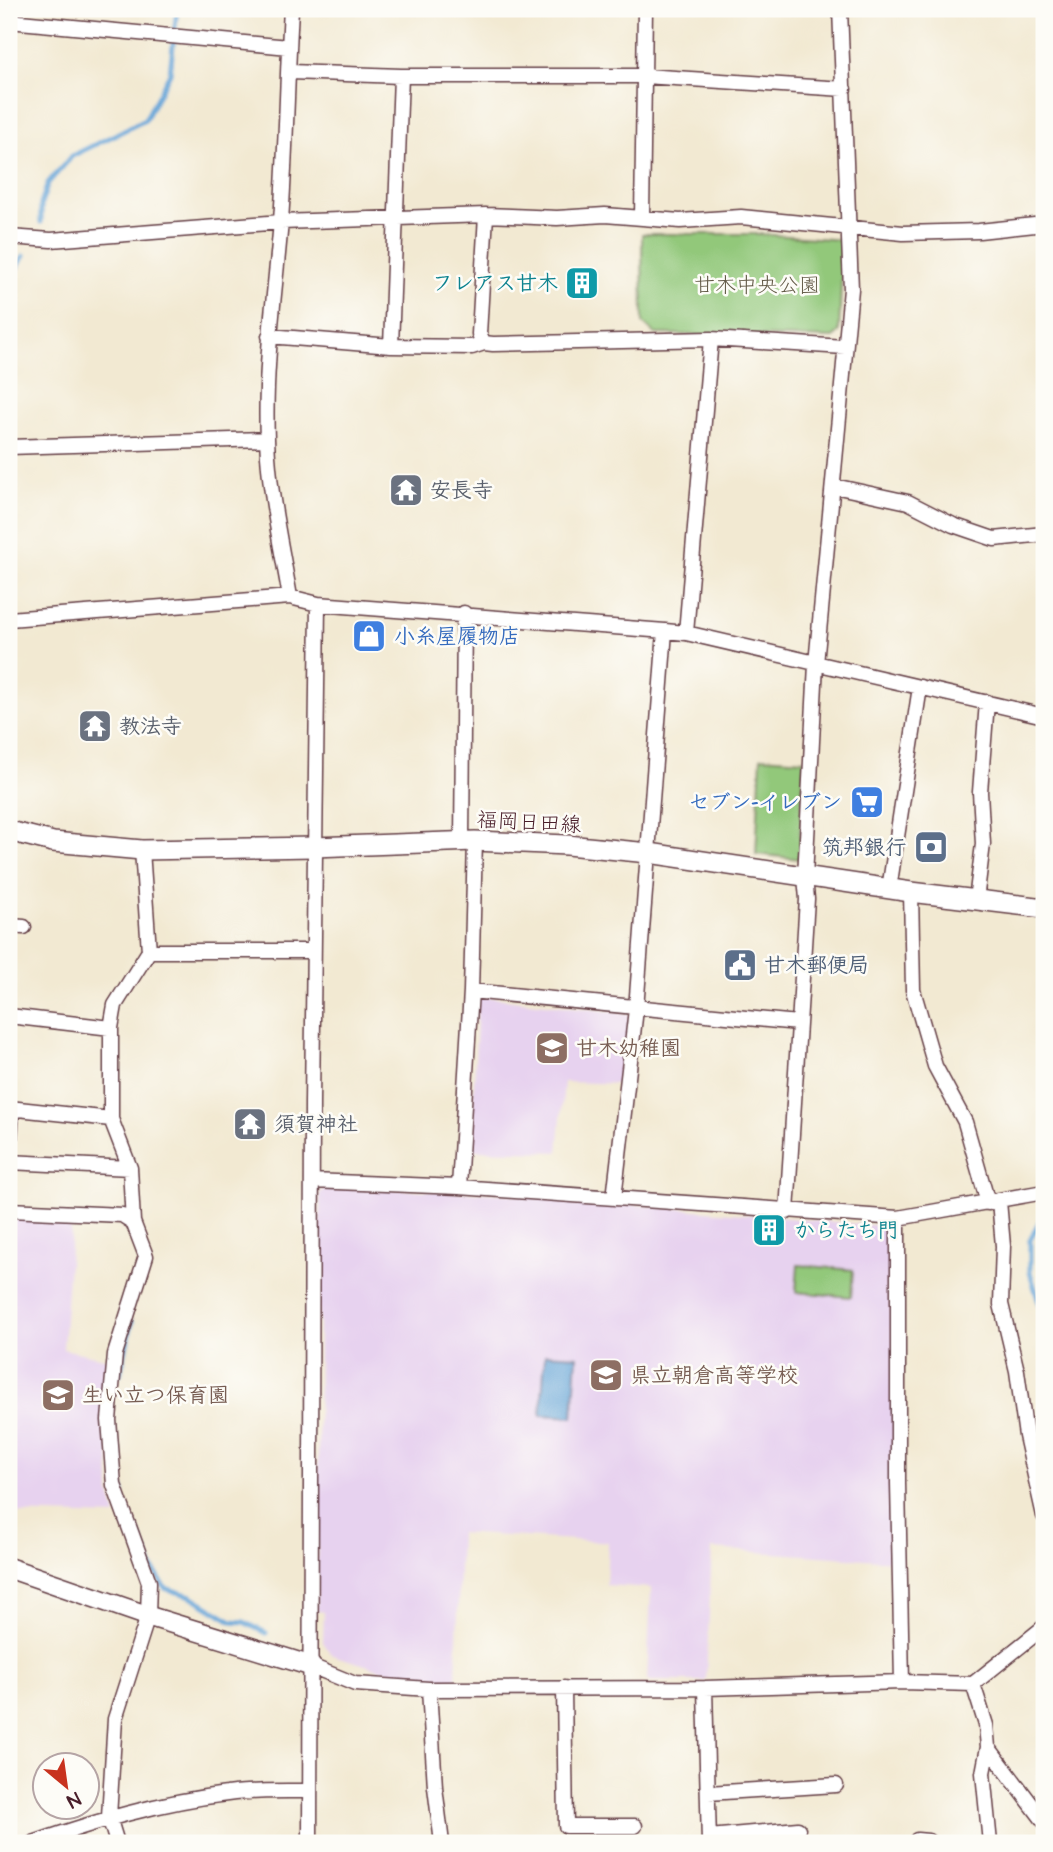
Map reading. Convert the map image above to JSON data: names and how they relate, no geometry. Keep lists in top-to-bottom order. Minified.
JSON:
{"streets":{"main road":["福岡日田線"]},"parks":["甘木中央公園"],"places":{"building":["フレアス甘木","からたち門"],"temple":["安長寺","教法寺","須賀神社"],"shop":["小糸屋履物店"],"supermarket":["セブン-イレブン"],"bank":["筑邦銀行"],"public building":["甘木郵便局"],"school or university":["甘木幼稚園","県立朝倉高等学校","生い立つ保育園"]},"north":"bottom right"}
